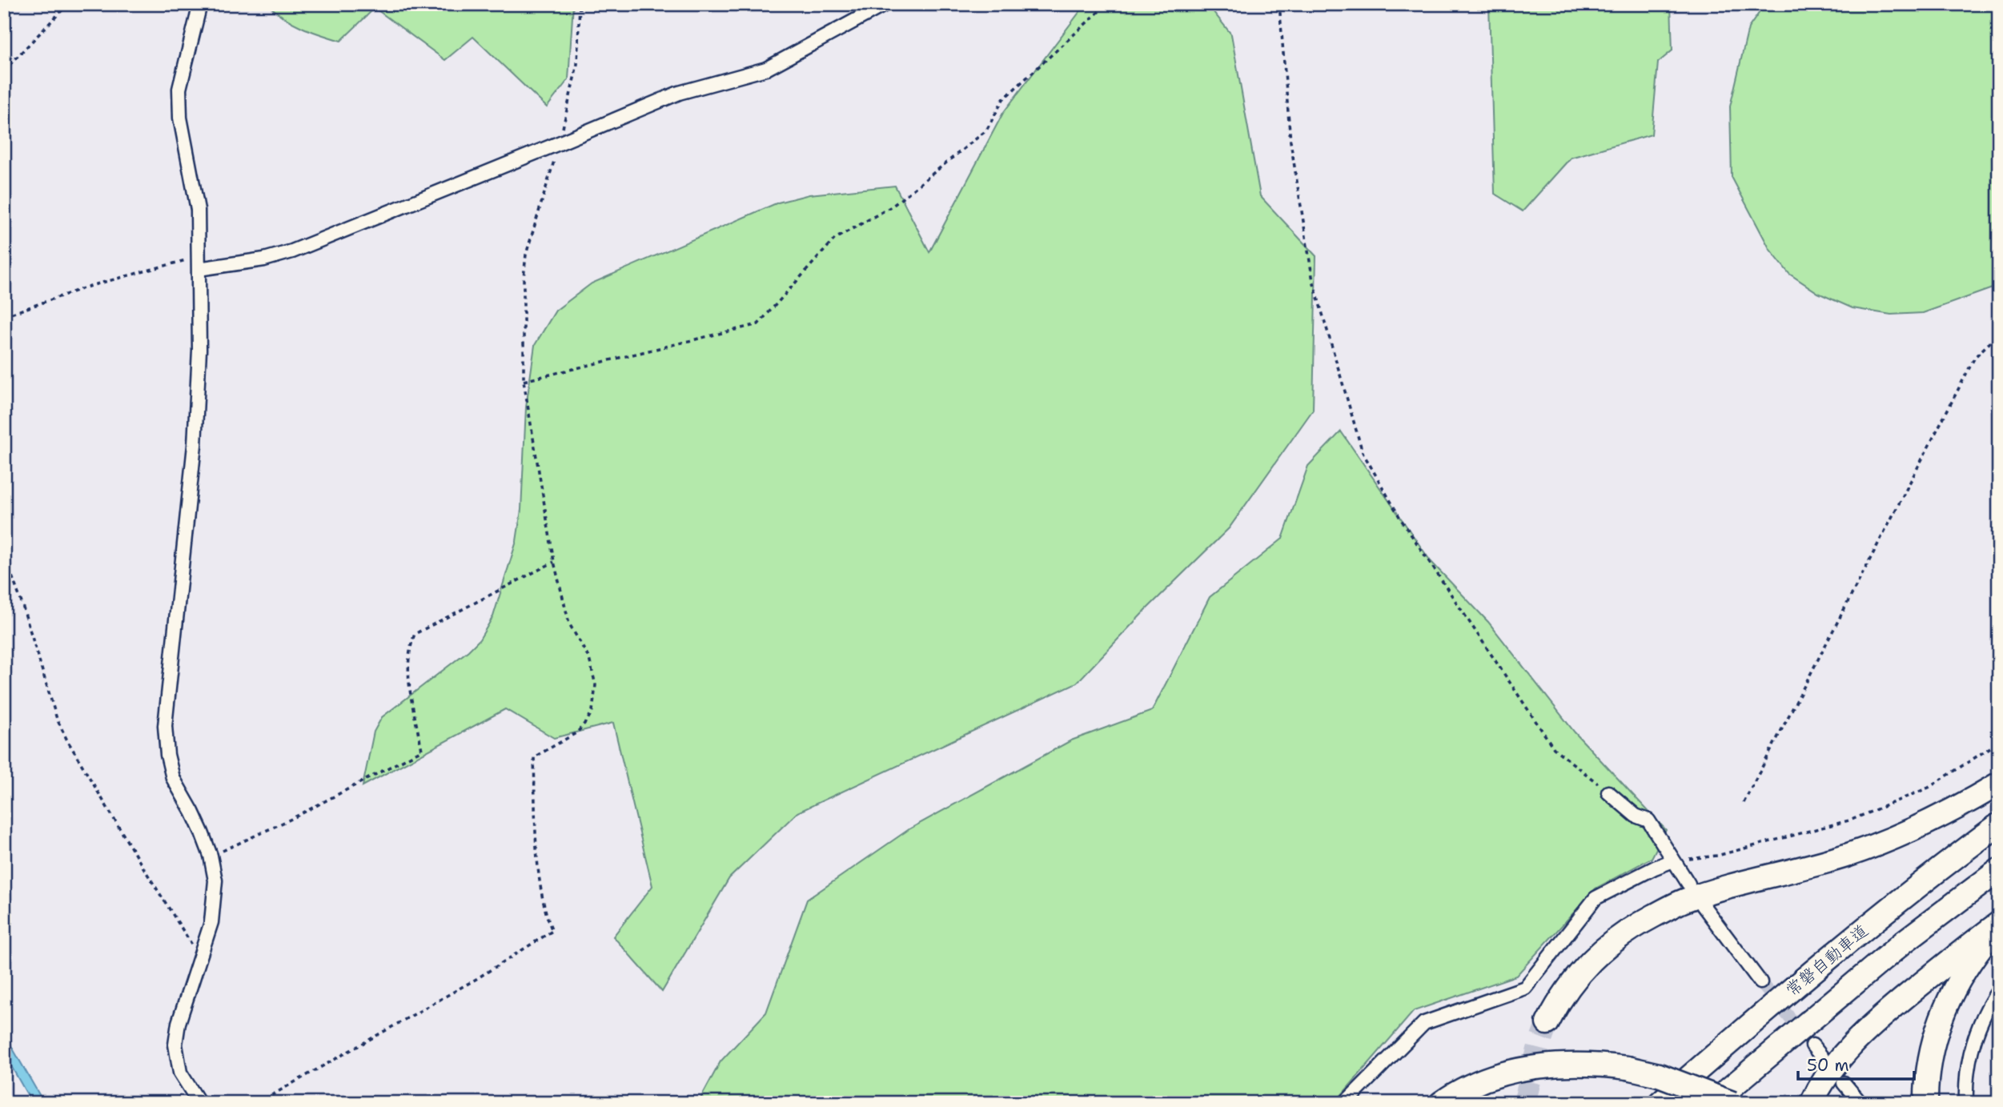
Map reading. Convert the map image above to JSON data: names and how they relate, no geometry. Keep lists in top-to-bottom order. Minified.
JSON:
{"streets":{"highway":["常磐自動車道"]},"scale_bar":"50 m"}
